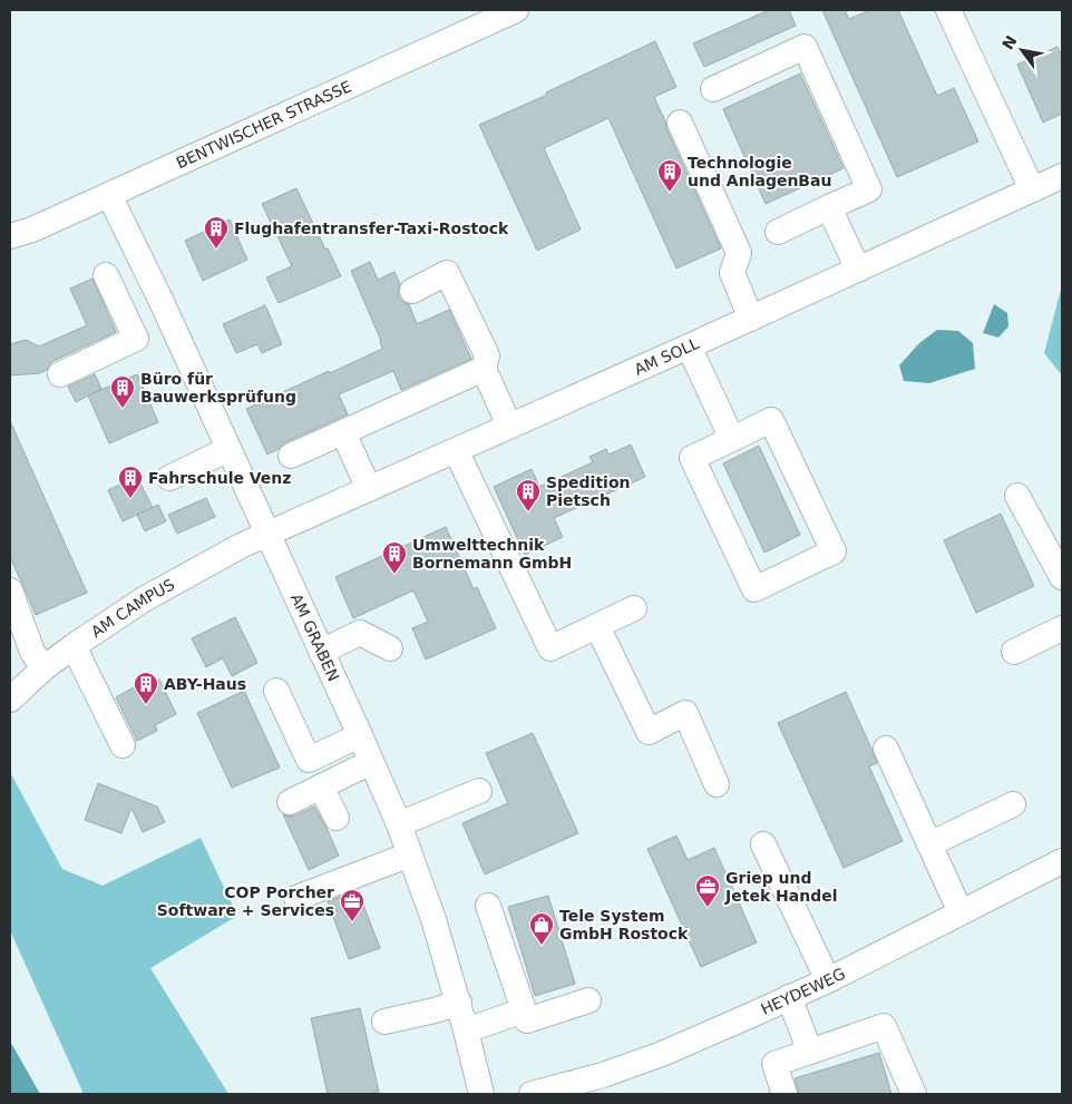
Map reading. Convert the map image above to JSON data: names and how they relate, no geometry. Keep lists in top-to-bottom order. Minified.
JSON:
{"streets":{"street":["BENTWISCHER STRASSE","AM SOLL","AM CAMPUS","AM GRABEN","HEYDEWEG"]},"crossings":[["BENTWISCHER STRASSE","AM GRABEN"],["AM SOLL","AM CAMPUS"],["AM SOLL","AM GRABEN"],["AM CAMPUS","AM GRABEN"]],"places":{"building":["Technologie und AnlagenBau","Flughafentransfer-Taxi-Rostock","Büro für Bauwerksprüfung","Fahrschule Venz","Spedition Pietsch","Umwelttechnik Bornemann GmbH","ABY-Haus"],"office":["Griep und Jetek Handel","COP Porcher Software + Services"],"shop":["Tele System GmbH Rostock"]},"north":"top left"}
